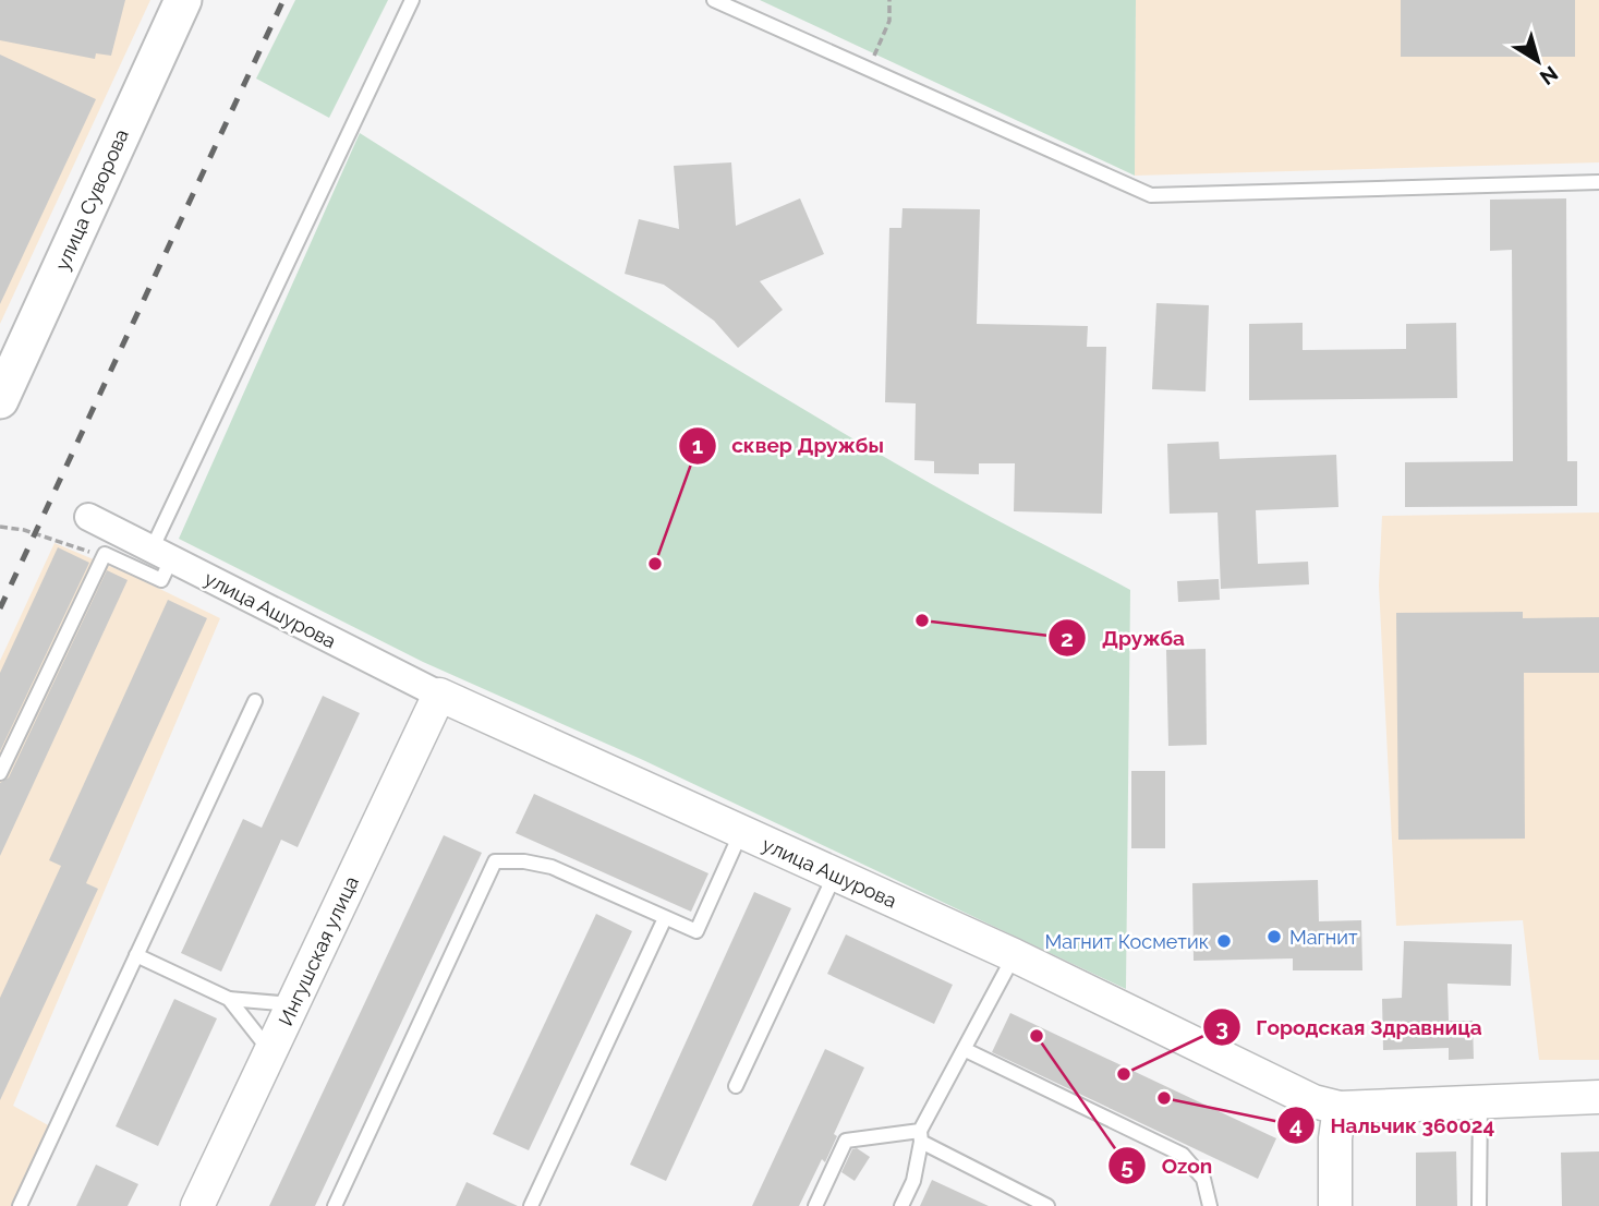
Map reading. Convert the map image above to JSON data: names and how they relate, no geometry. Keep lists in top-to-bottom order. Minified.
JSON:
{"streets":{"main road":["улица Суворова"],"street":["улица Ашурова","Ингушская улица"]},"crossings":[["улица Ашурова","Ингушская улица"]],"places":["сквер Дружбы","Дружба","Магнит","Магнит Косметик","Ozon","Городская Здравница","Нальчик 360024"],"north":"bottom right"}
